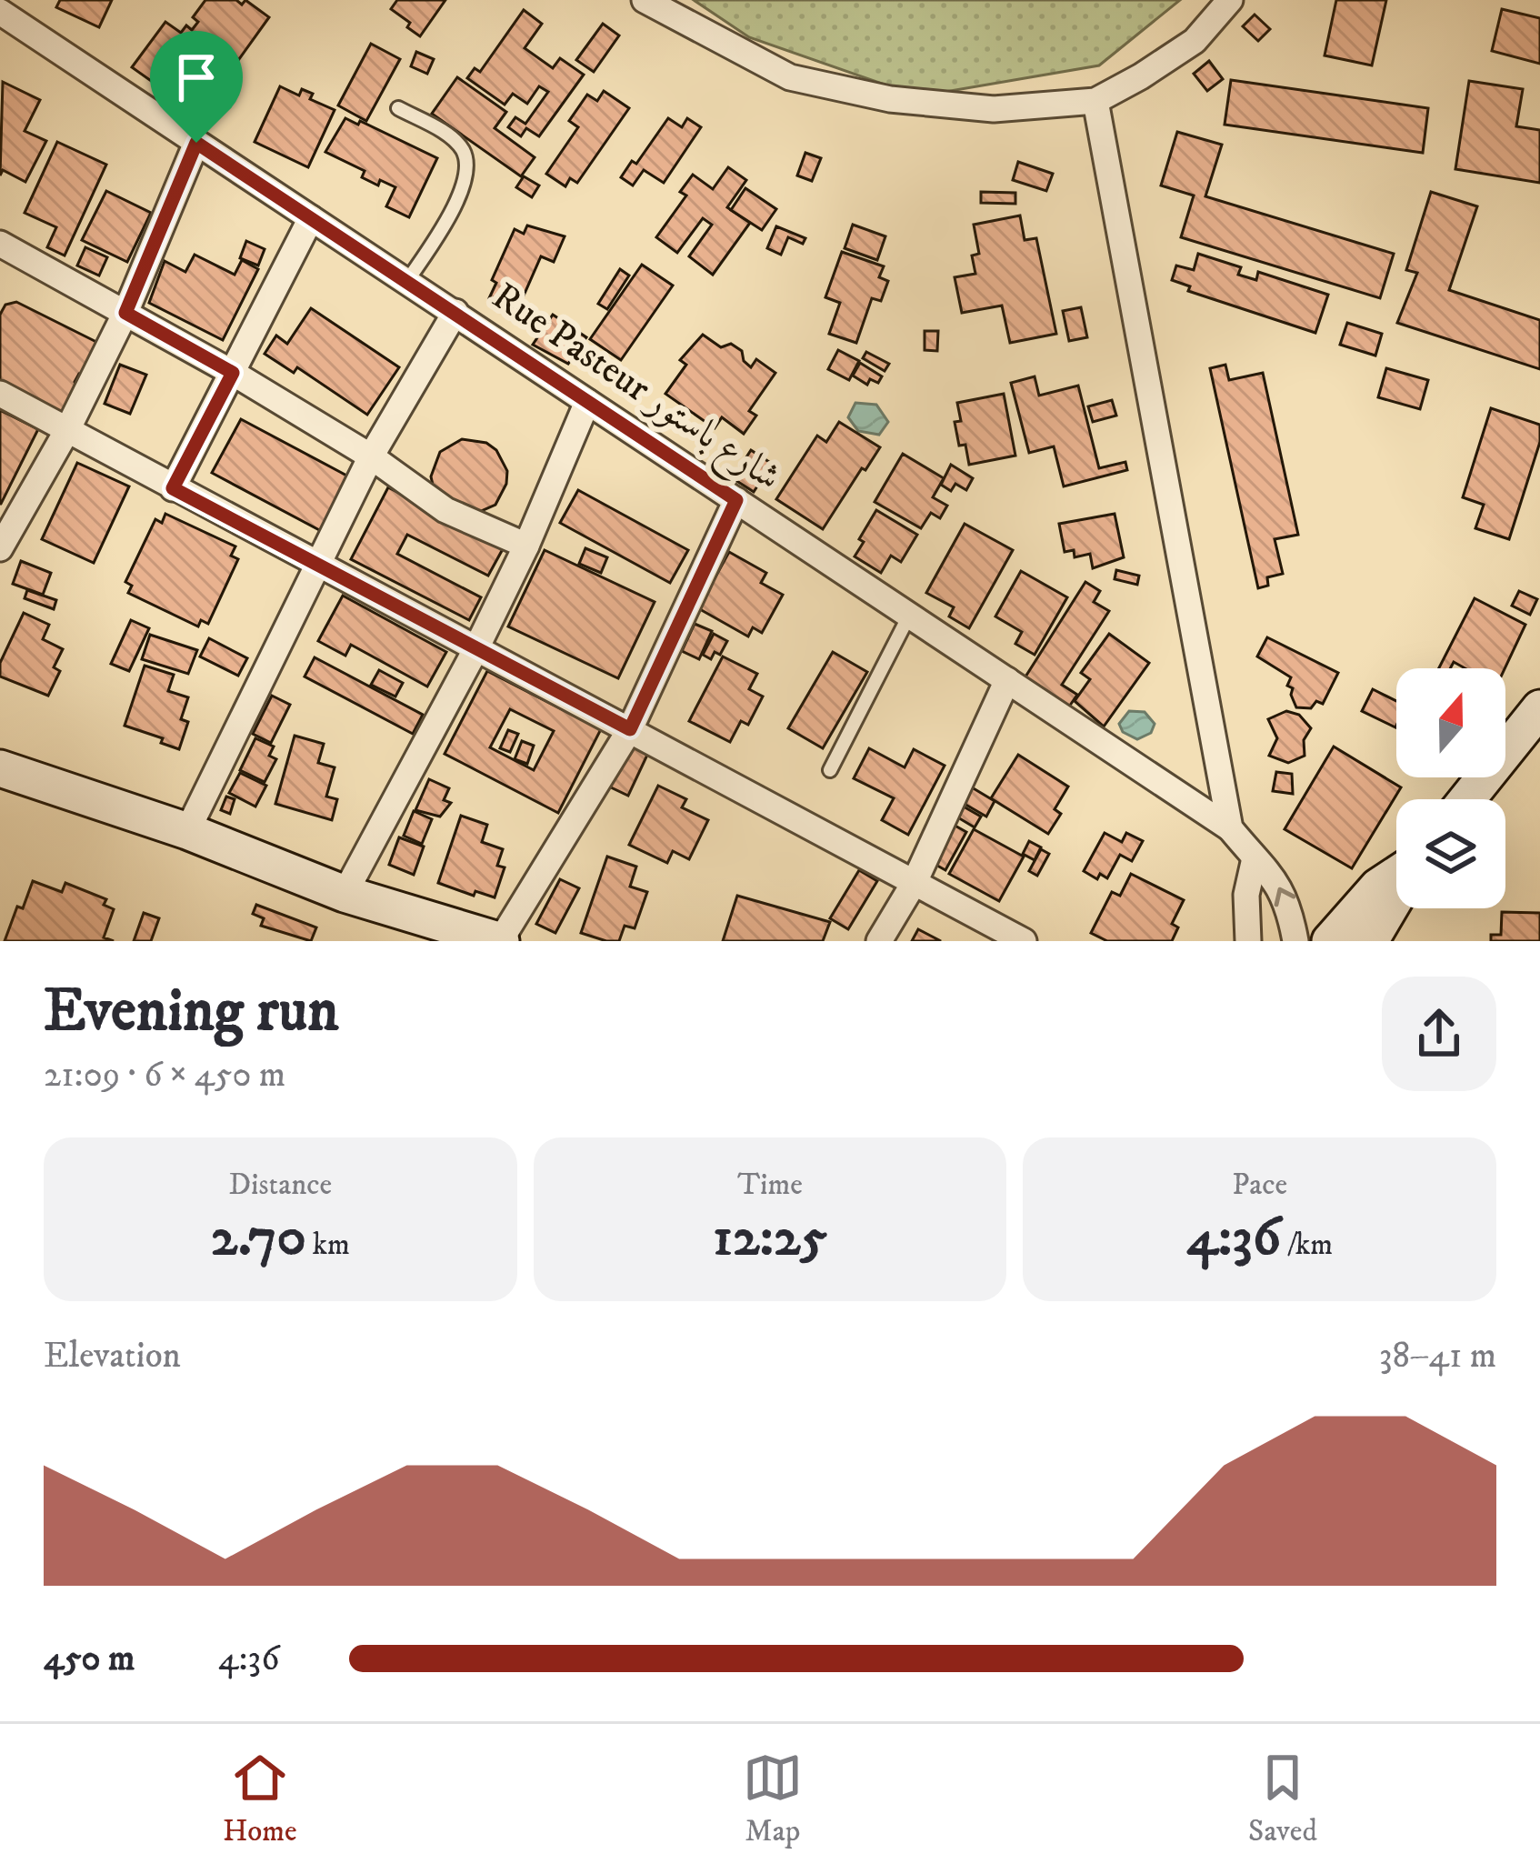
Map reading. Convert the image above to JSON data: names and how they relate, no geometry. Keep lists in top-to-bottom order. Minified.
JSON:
{"streets":{"street":["Rue Pasteur شارع باستور"]},"north":"top","page":{"heading":["Evening run","21:09 · 6 × 450 m"],"stats":[["Distance","2.70 km"],["Time","12:25"],["Pace","4:36 /km"]],"chart":["Elevation","38–41 m"],"list":[{"name":"450 m","note":"4:36"}],"tabs":["Home","Map","Saved"]}}
